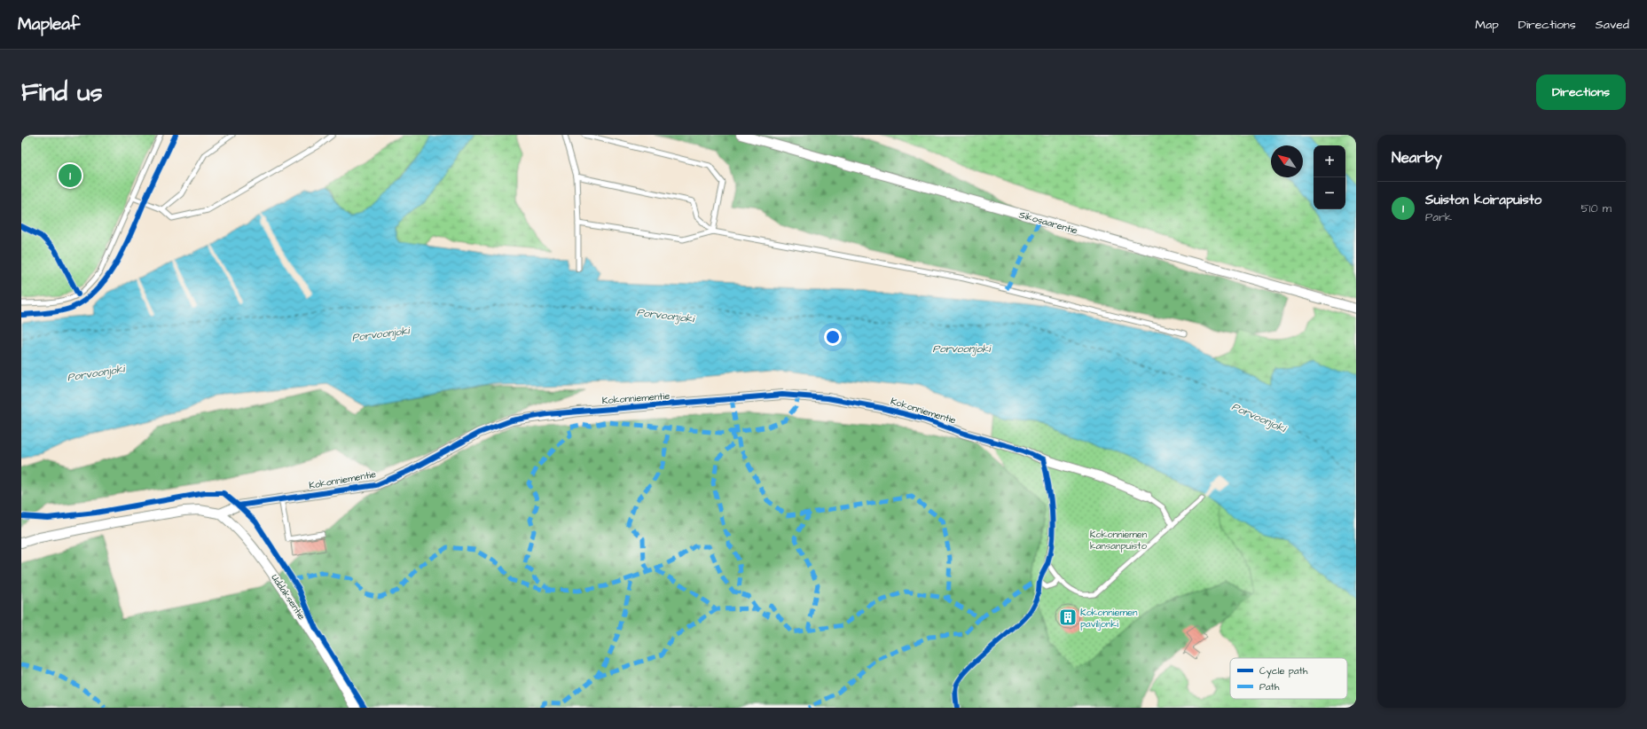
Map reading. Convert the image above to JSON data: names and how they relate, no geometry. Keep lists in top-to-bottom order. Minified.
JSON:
{"streets":{"street":["Sikosaarentie","Kokonniementie","Uddaksentie"]},"crossings":[["Kokonniementie","Uddaksentie"]],"water":["Porvoonjoki"],"parks":["Kokonniemen kansanpuisto"],"places":{"building":["Kokonniemen paviljonki"]},"legend":["Cycle path","Path"],"north":"top left","page":{"header":"Mapleaf","nav":["Map","Directions","Saved"],"buttons":"Directions","title":"Find us","heading":"Nearby","map_buttons":["+","−"],"pins":"1","list":[{"mark":"1","name":"Suiston koirapuisto","note":"Park","value":"510 m"}]}}
